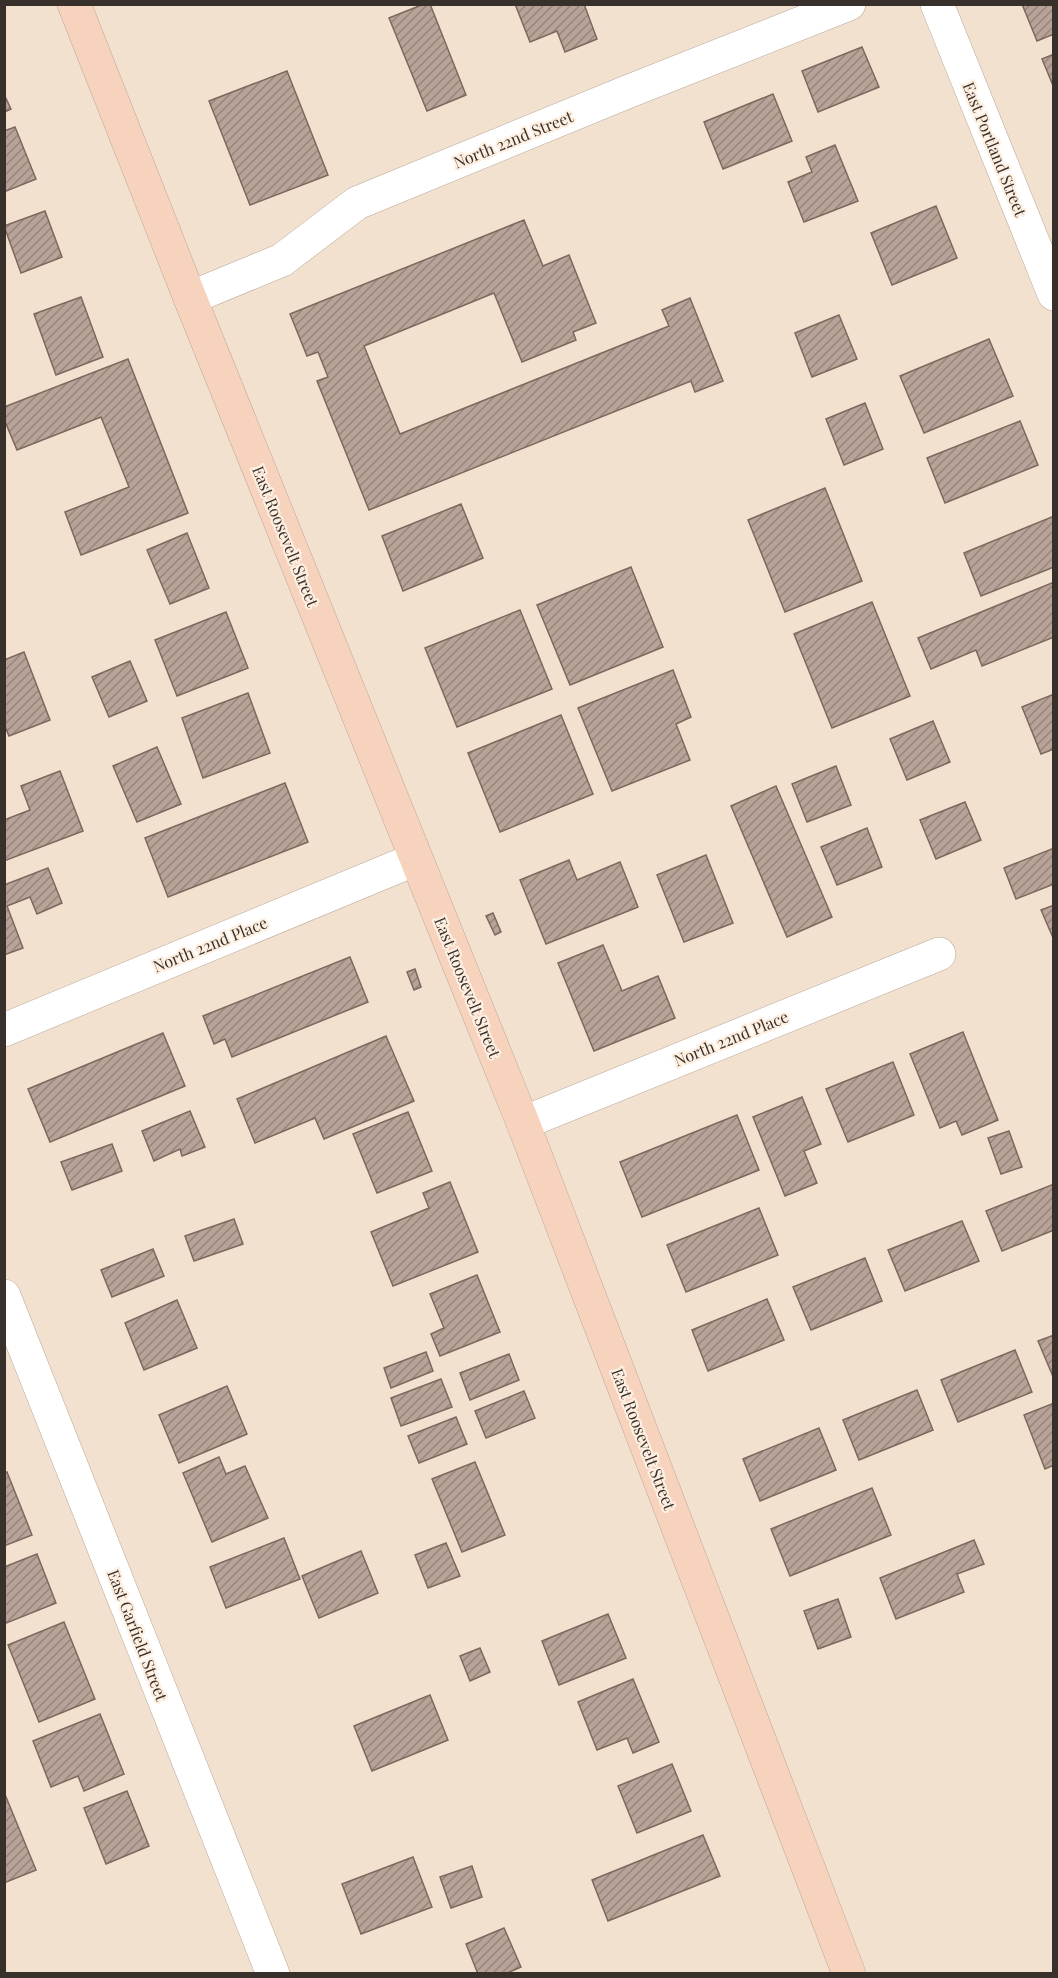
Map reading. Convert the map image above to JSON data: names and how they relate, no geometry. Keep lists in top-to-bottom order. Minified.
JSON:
{"streets":{"street":["North 22nd Street","East Portland Street","East Roosevelt Street","North 22nd Place","East Garfield Street"]},"crossings":[["North 22nd Street","East Roosevelt Street"],["East Roosevelt Street","North 22nd Place"]]}
